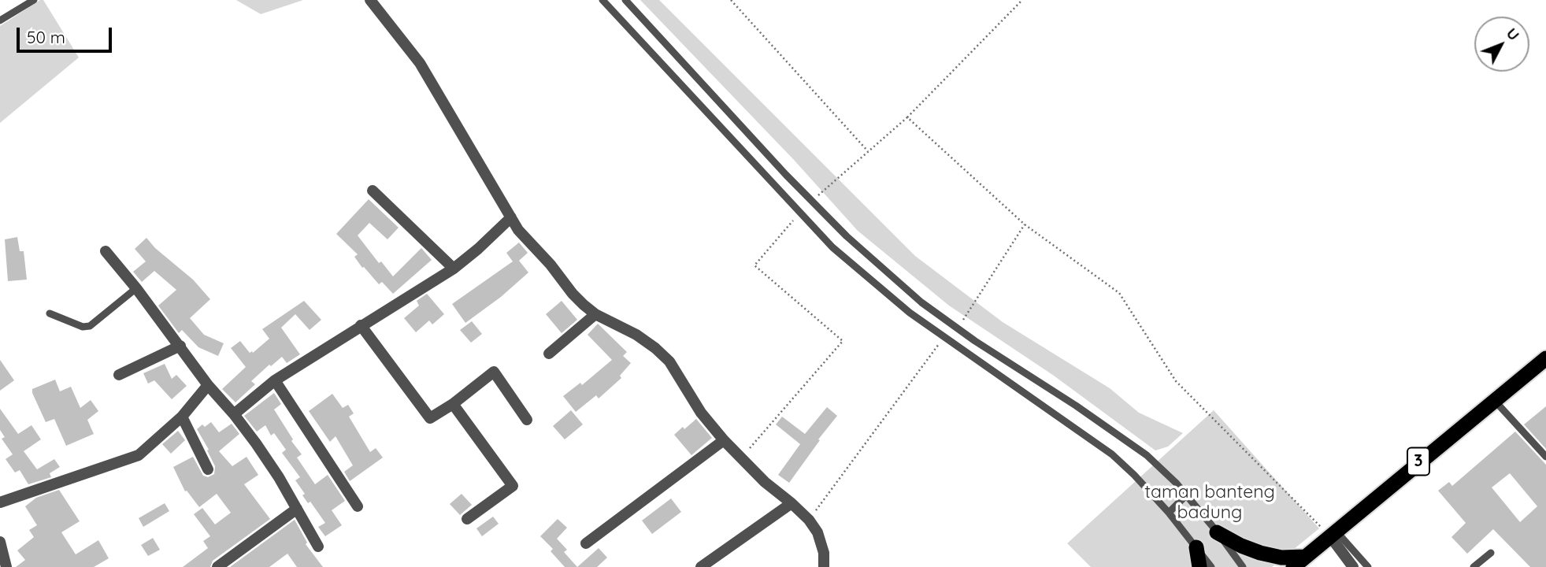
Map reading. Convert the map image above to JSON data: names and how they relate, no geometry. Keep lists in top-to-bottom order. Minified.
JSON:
{"streets":{"highway":["3"]},"parks":["taman banteng badung"],"scale_bar":"50 m","north":"top right"}
